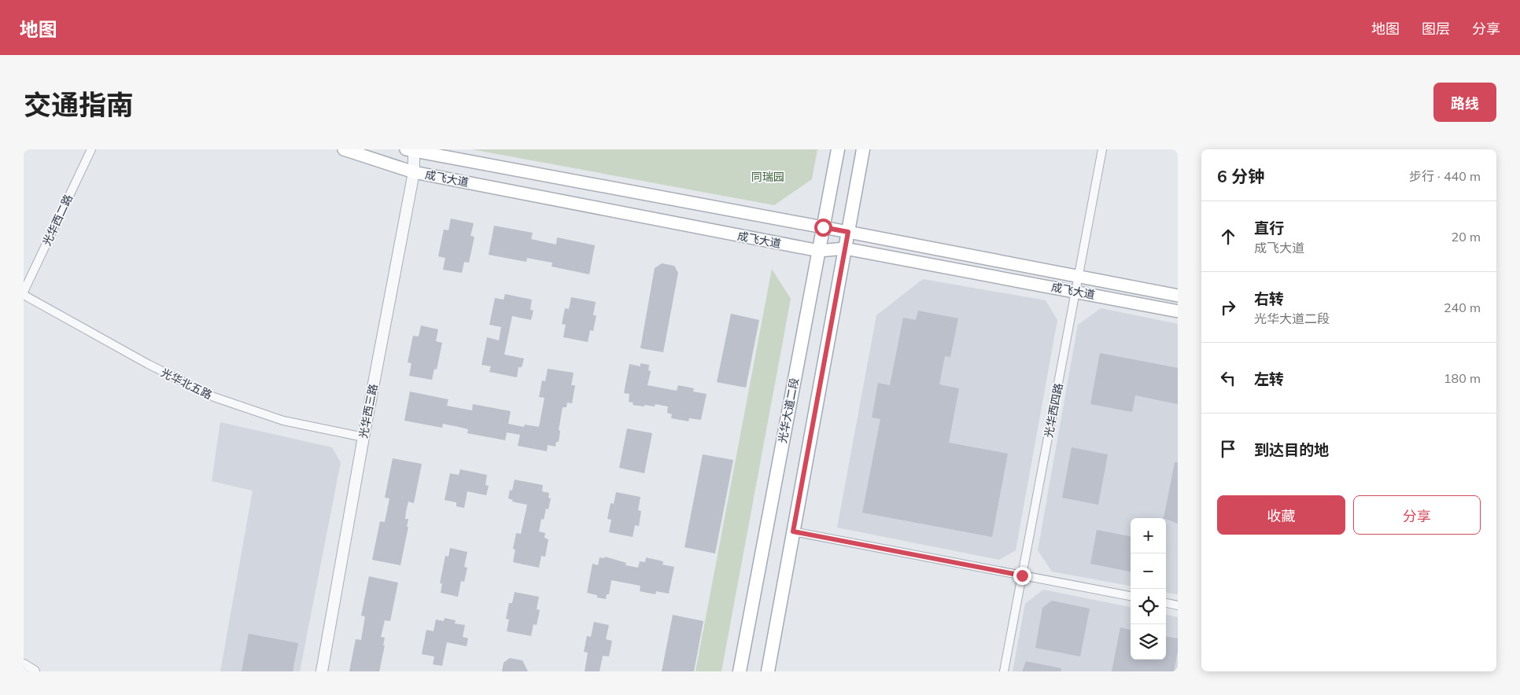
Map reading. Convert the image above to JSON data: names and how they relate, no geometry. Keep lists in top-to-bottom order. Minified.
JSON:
{"streets":{"main road":["成飞大道","光华大道二段"],"street":["光华西二路","光华北五路","光华西四路","光华西三路"]},"crossings":[["成飞大道","光华大道二段"],["成飞大道","光华西四路"],["成飞大道","光华西三路"],["光华北五路","光华西三路"]],"parks":["同瑞园"],"page":{"header":"地图","nav":["地图","图层","分享"],"title":"交通指南","buttons":["路线",["收藏","分享"]],"heading":["6 分钟","步行 · 440 m"],"list":[["直行","成飞大道","20 m"],["右转","光华大道二段","240 m"],["左转","180 m"],"到达目的地"],"map_buttons":["+","−"]}}
